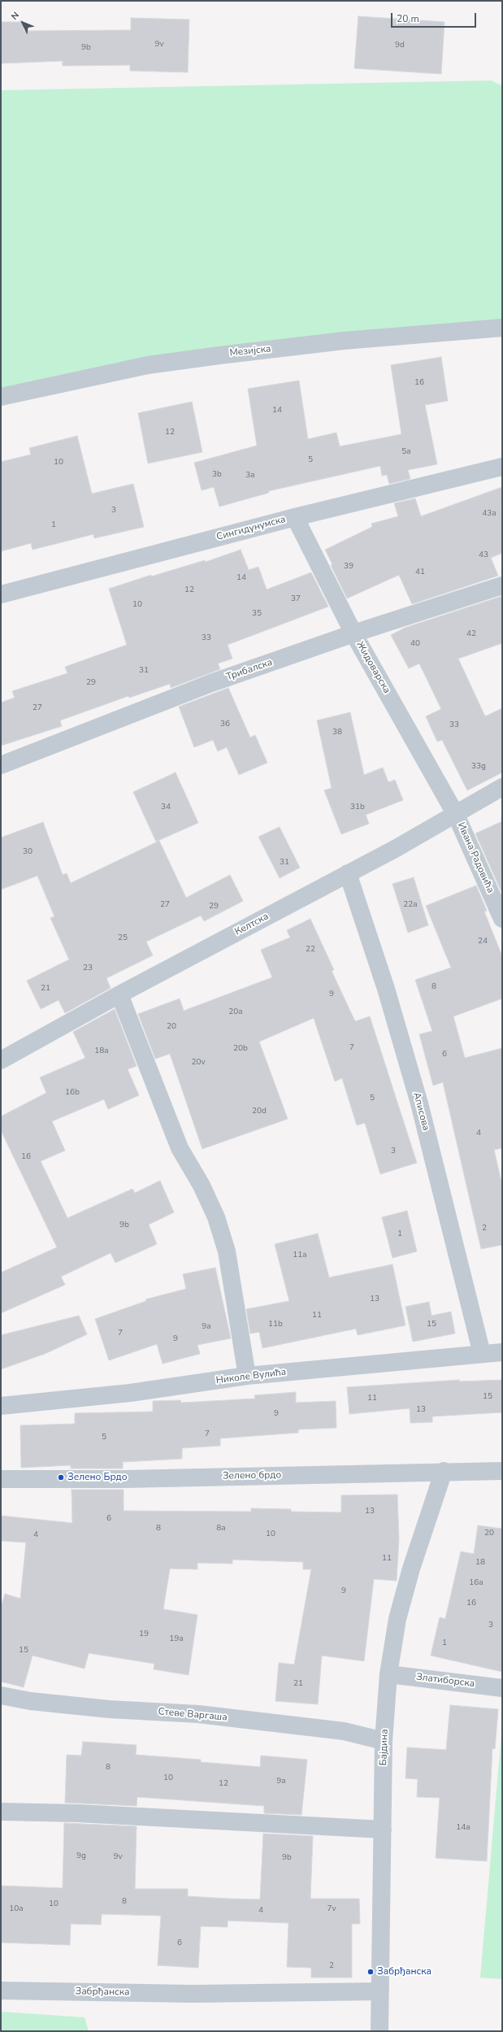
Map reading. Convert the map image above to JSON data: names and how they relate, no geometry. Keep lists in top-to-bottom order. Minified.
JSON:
{"streets":{"street":["Мезијска","Сингидунумска","Жидоварска","Трибалска","Ивана Радовића","Келтска","Аписова","Николе Вулића","Зелено брдо","Златиборска","Стеве Варгаша","Бајдина","Забрђанска"]},"crossings":[["Сингидунумска","Жидоварска"],["Жидоварска","Трибалска"],["Жидоварска","Ивана Радовића"],["Жидоварска","Келтска"],["Ивана Радовића","Келтска"],["Келтска","Аписова"],["Аписова","Николе Вулића"],["Зелено брдо","Бајдина"],["Златиборска","Бајдина"],["Стеве Варгаша","Бајдина"],["Бајдина","Забрђанска"]],"places":["Зелено Брдо","Забрђанска"],"house_numbers":["9v","9d","9b","16","14","12","5a","5","10","3b","3a","3","43a","1","43","39","41","14","12","37","10","35","42","33","40","31","29","27","36","33","38","33g","34","31b","30","31","27","22a","29","25","24","22","23","8","21","9","20a","20","7","20b","18a","6","20v","16b","5","20d","4","3","16","9b","2","1","11a","13","11","11b","15","9a","7","9","15","11","13","9","7","5","13","6","8","8a","20","10","4","11","18","16a","9","16","3","19","19a","1","15","21","8","10","9a","12","14a","9g","9v","9b","8","10","10a","7v","4","6","2"],"scale_bar":"20 m","north":"top left"}
